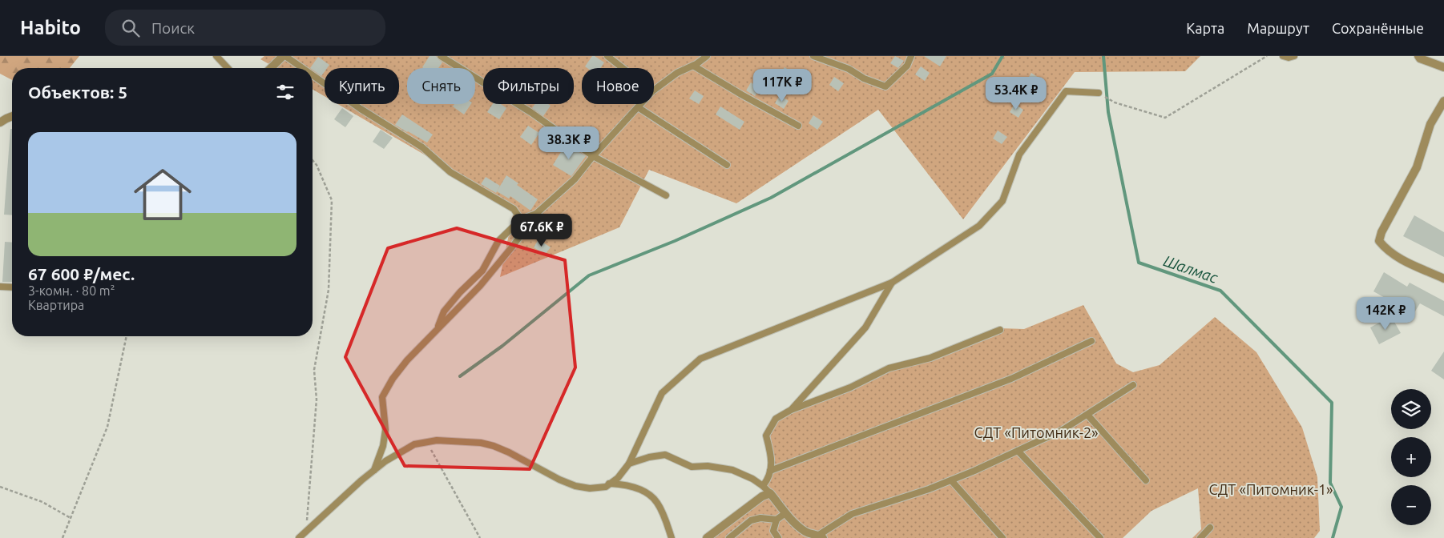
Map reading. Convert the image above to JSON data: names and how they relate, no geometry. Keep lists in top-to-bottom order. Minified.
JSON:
{"water":["Шалмас"],"parks":["СДТ «Питомник-2»","СДТ «Питомник-1»"],"page":{"header":"Habito","search":"Поиск","nav":["Карта","Маршрут","Сохранённые"],"chip":["Купить","Снять","Фильтры","Новое"],"heading":"Объектов: 5","price":["117K ₽","53.4K ₽","38.3K ₽","67.6K ₽","142K ₽"],"list":[{"name":"67 600 ₽/мес.","note":"3-комн. · 80 m² · Квартира"}],"map_buttons":["+","−"]}}
